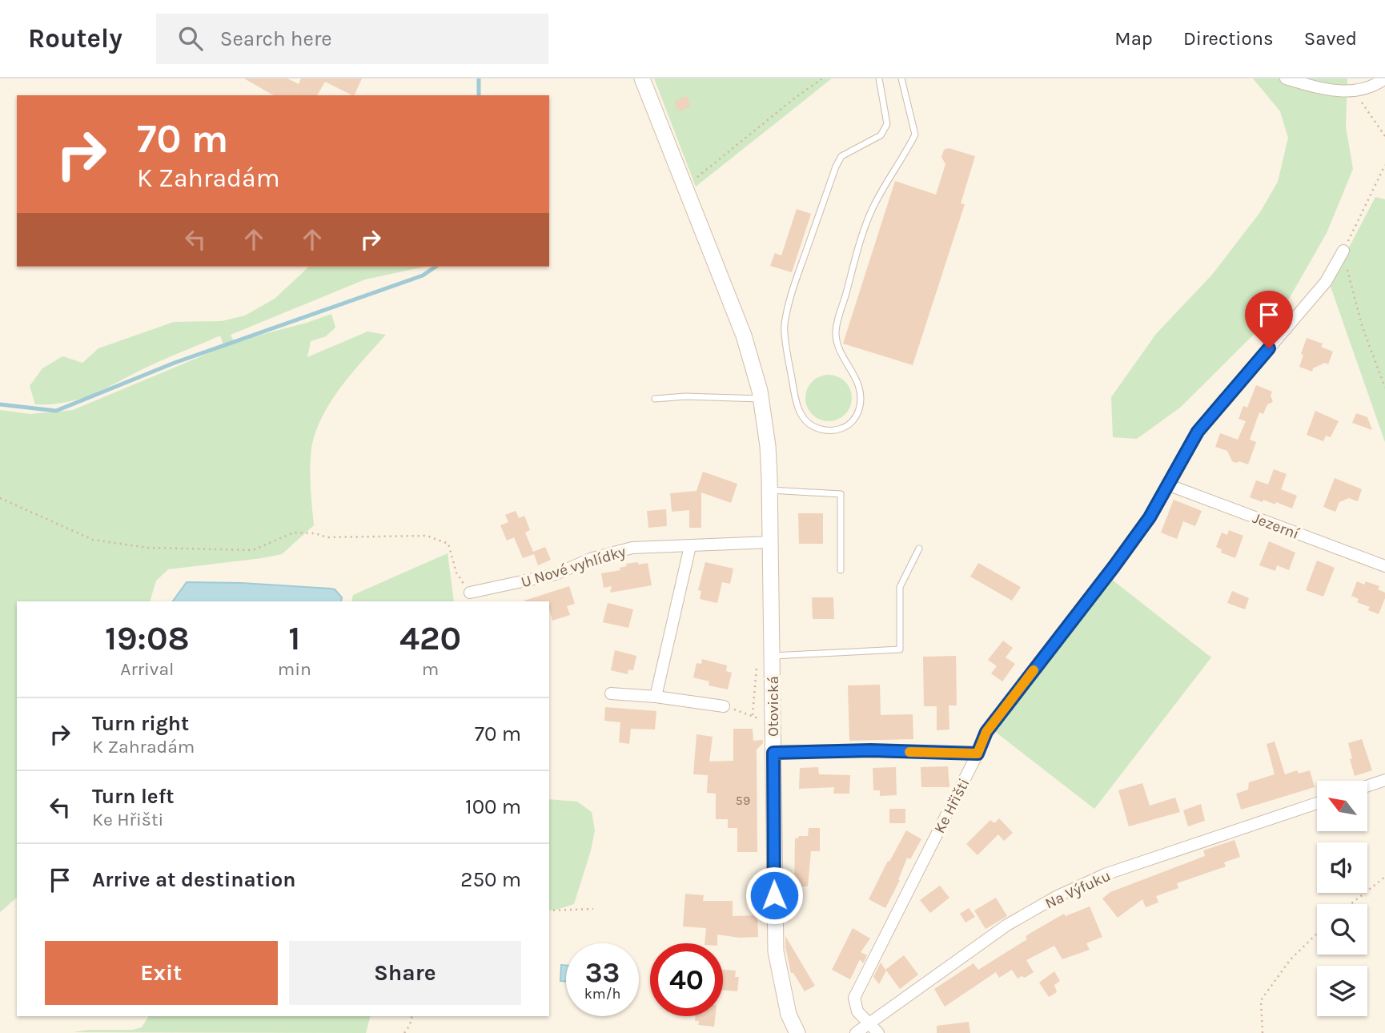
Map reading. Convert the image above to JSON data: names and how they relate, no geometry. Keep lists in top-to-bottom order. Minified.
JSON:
{"streets":{"street":["Jezerní","U Nové vyhlídky","Otovická","Ke Hřišti","Na Výfuku"]},"crossings":[["Jezerní","Ke Hřišti"],["U Nové vyhlídky","Otovická"],["Ke Hřišti","Na Výfuku"]],"house_numbers":["59"],"north":"top left","page":{"header":"Routely","search":"Search here","nav":["Map","Directions","Saved"],"turn":["70 m","K Zahradám"],"eta":["19:08","Arrival","1","min","420","m"],"list":[{"name":"Turn right","note":"K Zahradám","value":"70 m"},{"name":"Turn left","note":"Ke Hřišti","value":"100 m"},{"name":"Arrive at destination","value":"250 m"}],"buttons":["Exit","Share"],"speed":"33 km/h","limit":"40"}}
